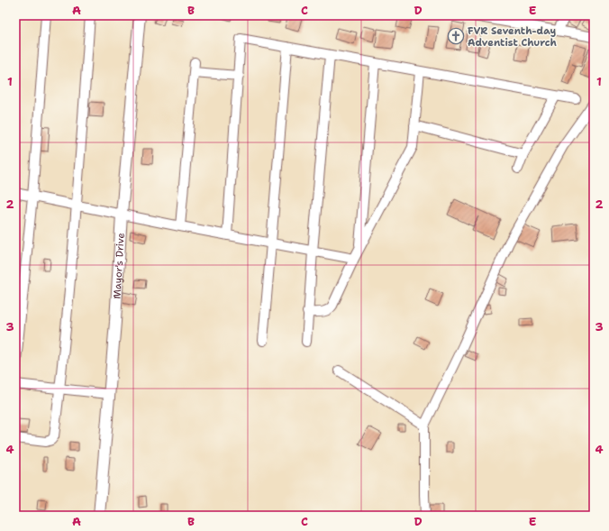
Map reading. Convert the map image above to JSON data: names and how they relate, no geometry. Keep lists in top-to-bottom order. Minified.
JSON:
{"streets":{"street":["Mayor's Drive"]},"places":{"church":["FVR Seventh-day Adventist Church"]},"grid":{"columns":["A","B","C","D","E"],"rows":["1","2","3","4"]}}
